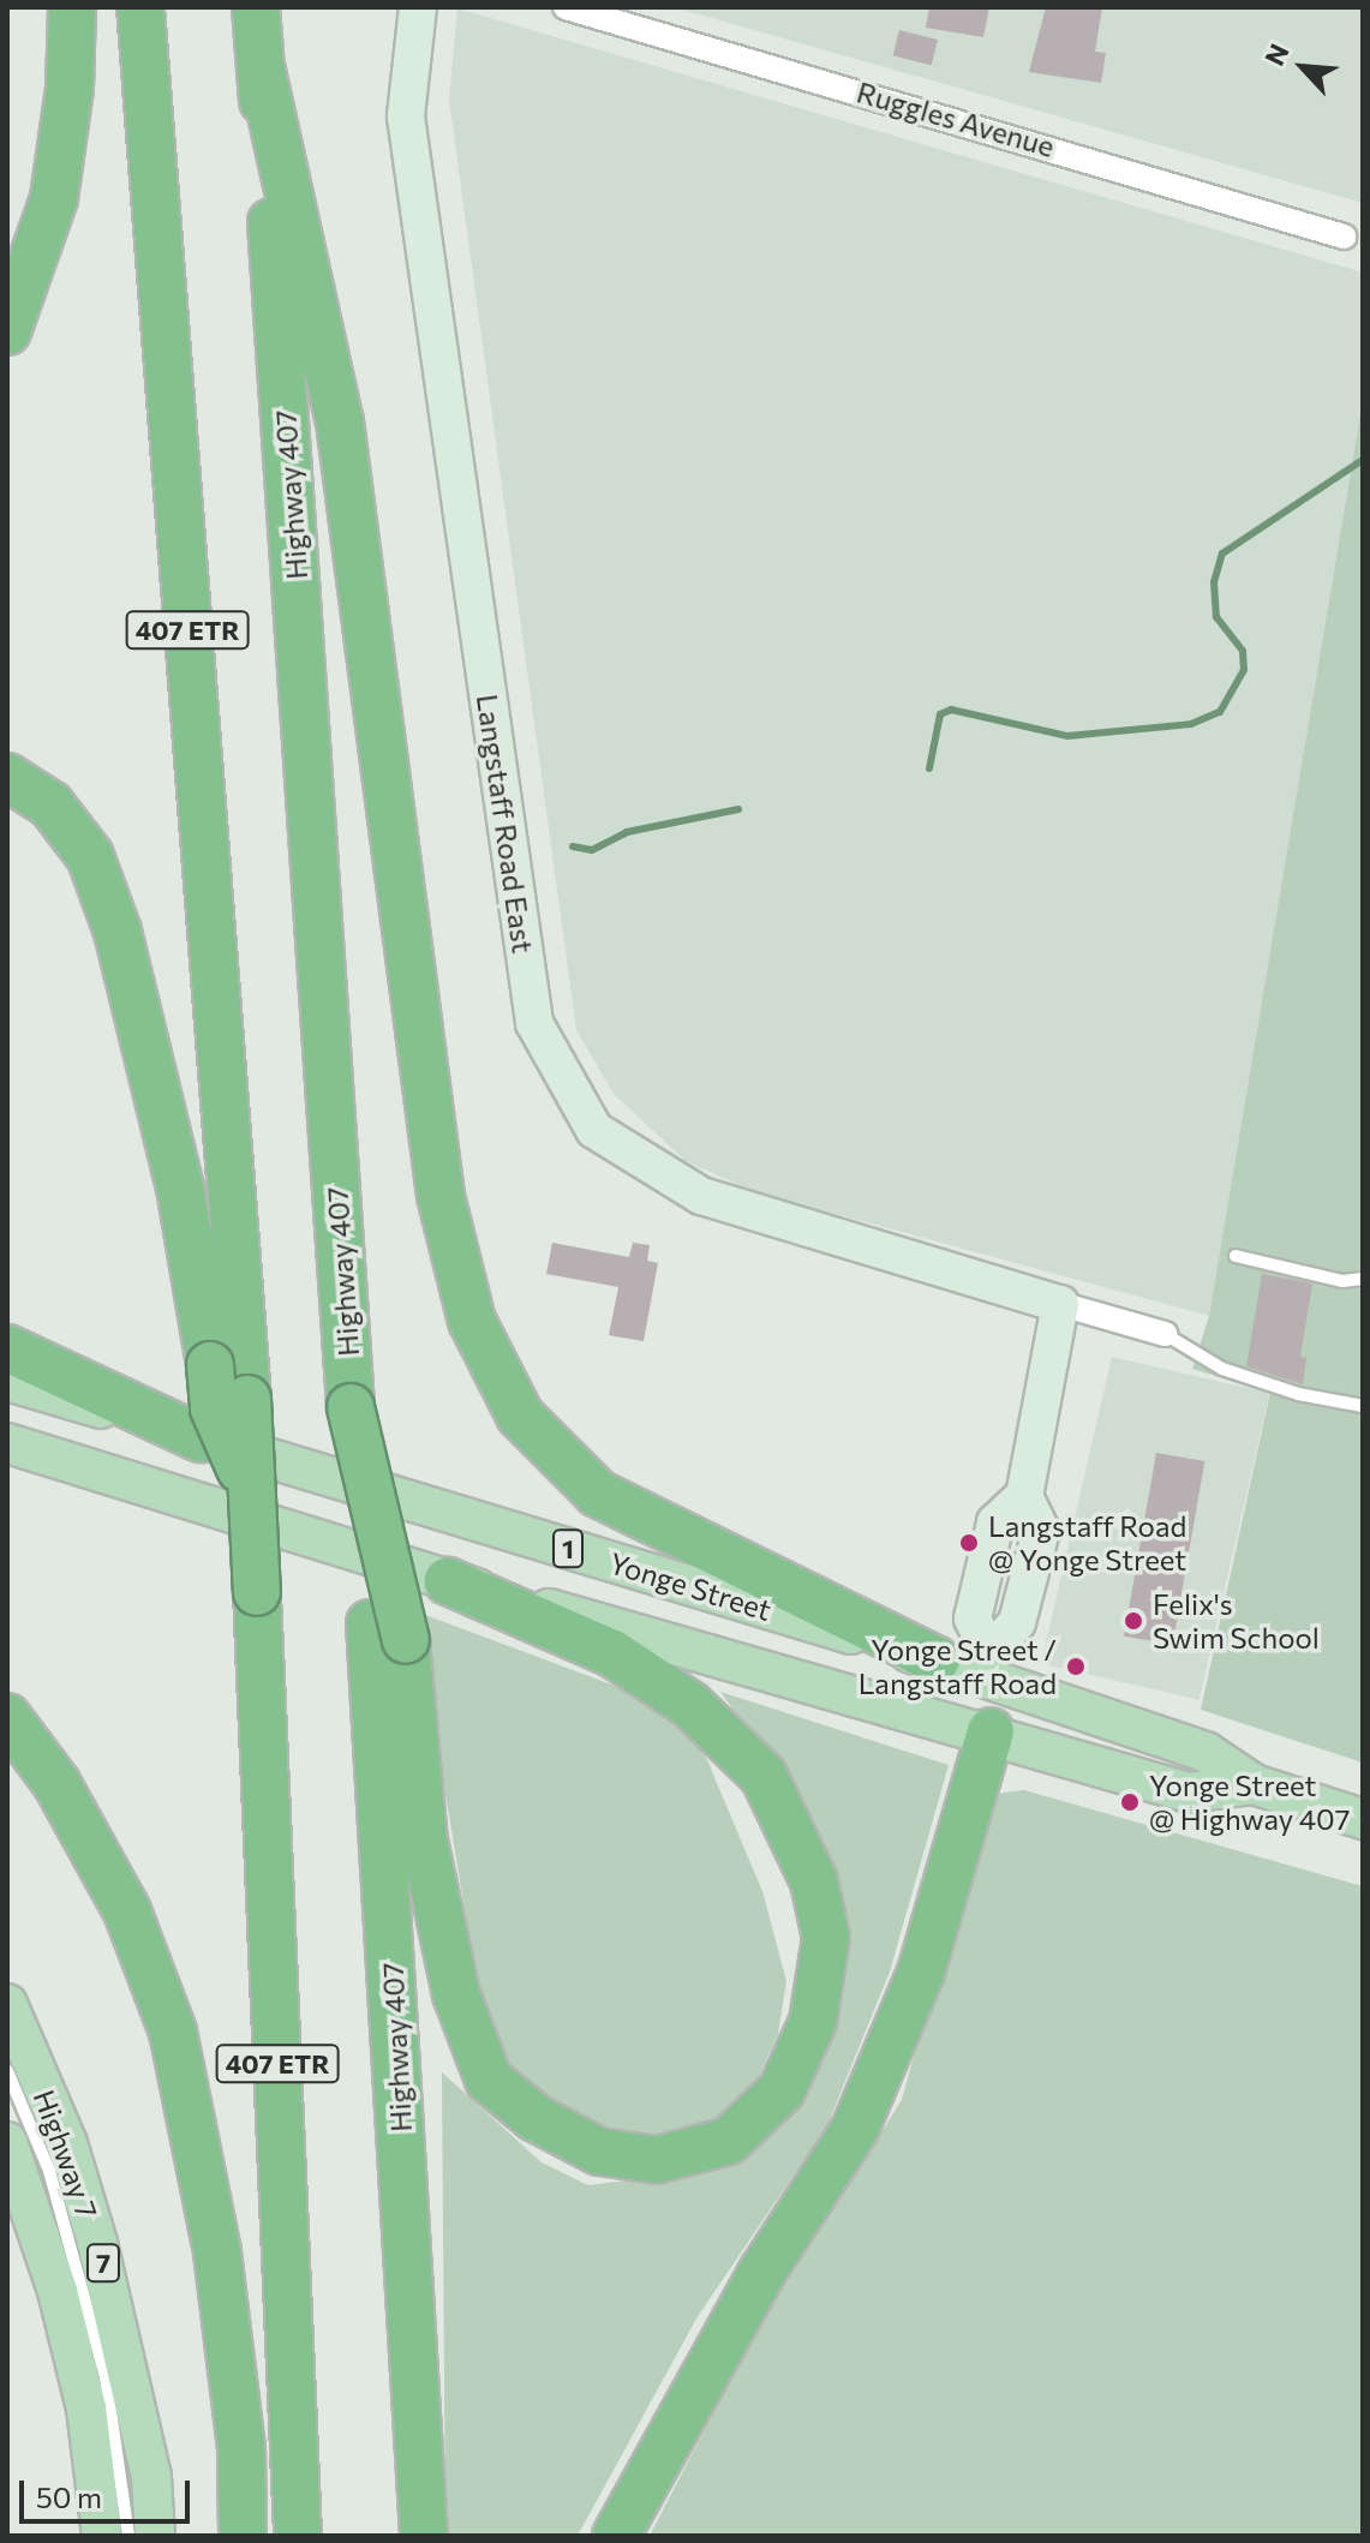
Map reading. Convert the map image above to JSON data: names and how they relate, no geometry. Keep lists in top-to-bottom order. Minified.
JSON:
{"streets":{"highway":["Highway 407","407 ETR"],"main road":["1","Yonge Street","Highway 7","7"],"street":["Ruggles Avenue","Langstaff Road East"]},"places":["Langstaff Road @ Yonge Street","Felix's Swim School","Yonge Street / Langstaff Road","Yonge Street @ Highway 407"],"scale_bar":"50 m","north":"top left"}
